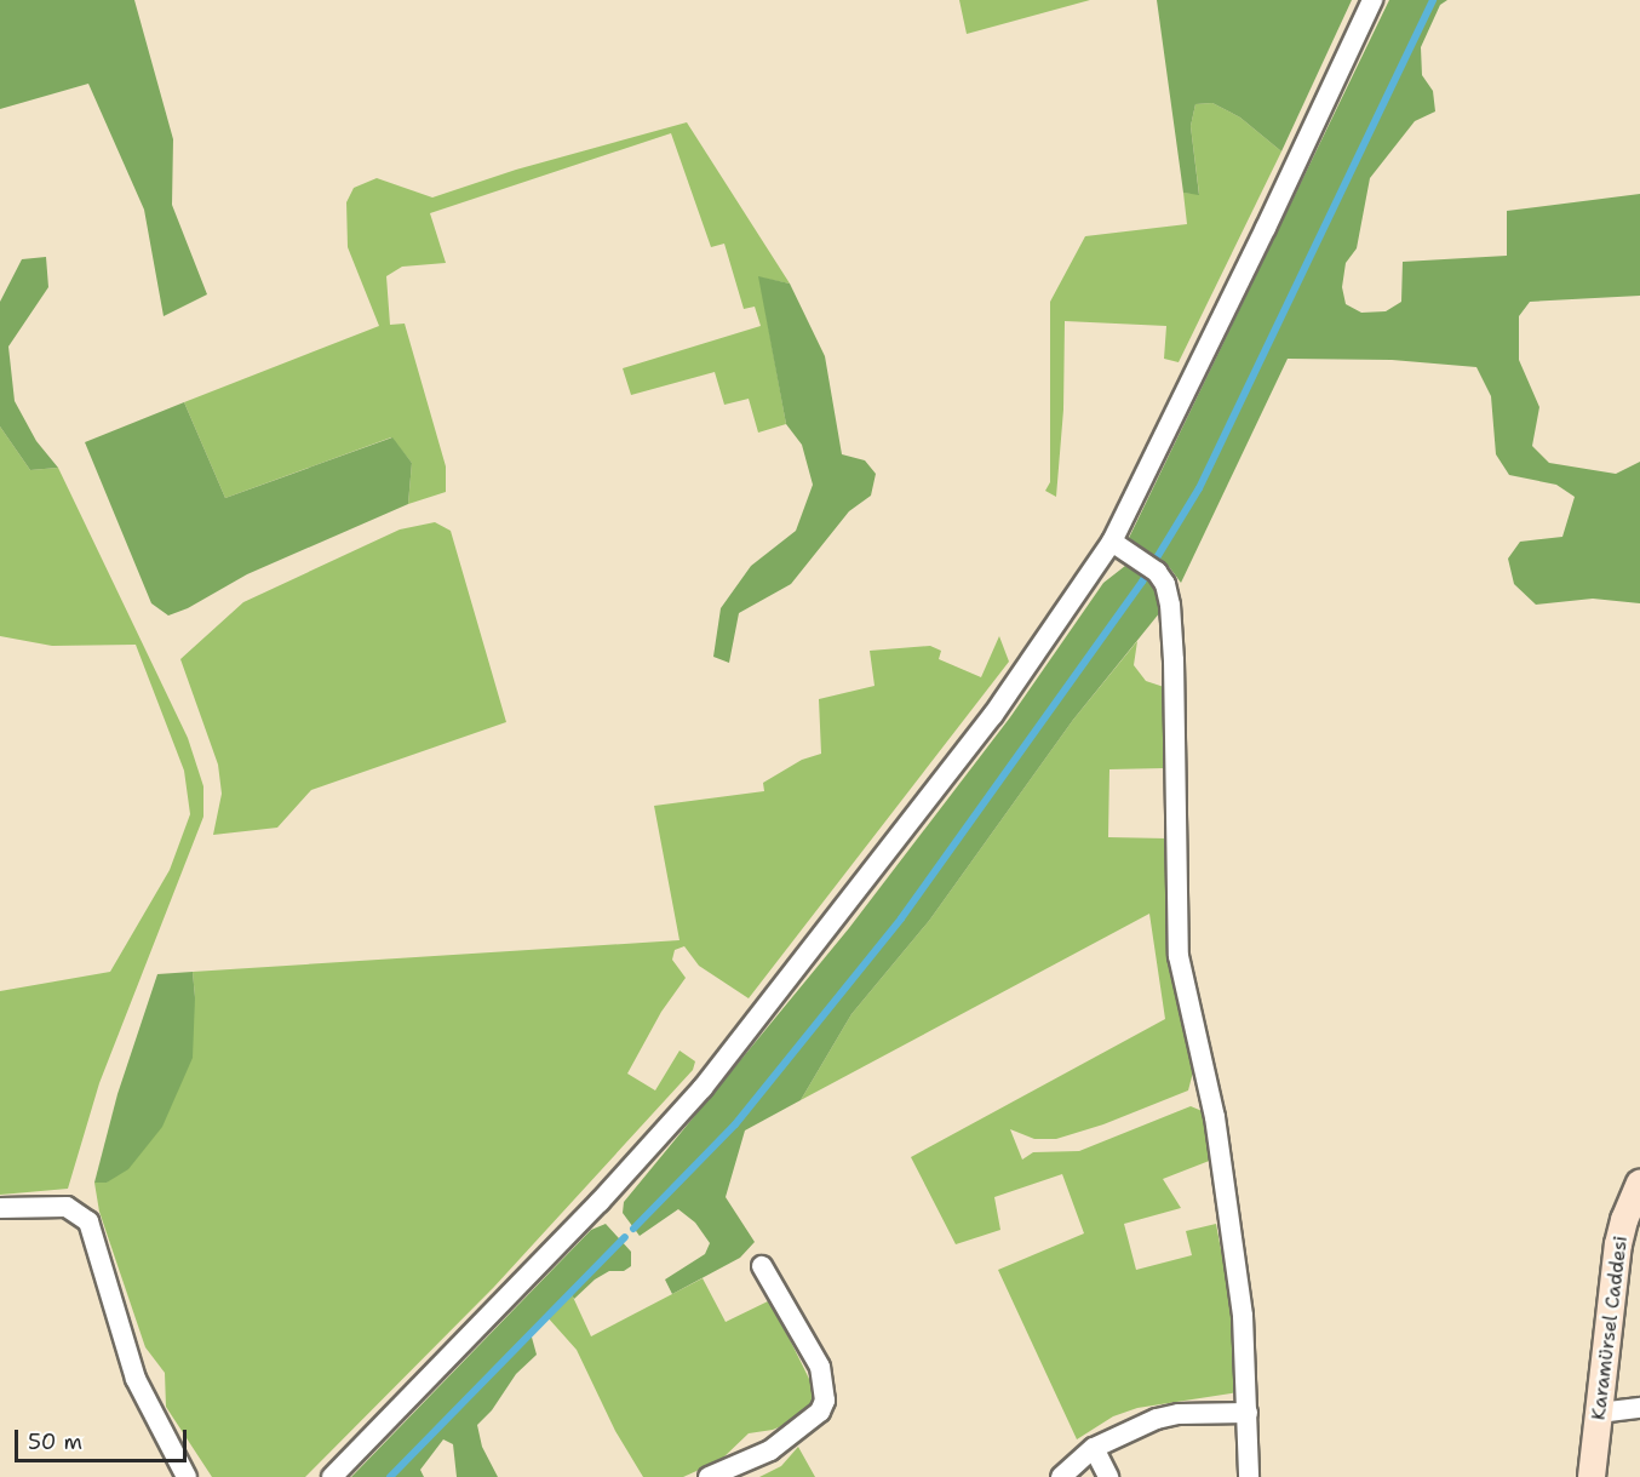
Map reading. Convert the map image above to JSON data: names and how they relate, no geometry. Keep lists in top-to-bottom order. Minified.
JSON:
{"streets":{"main road":["Karamürsel Caddesi"]},"scale_bar":"50 m"}
